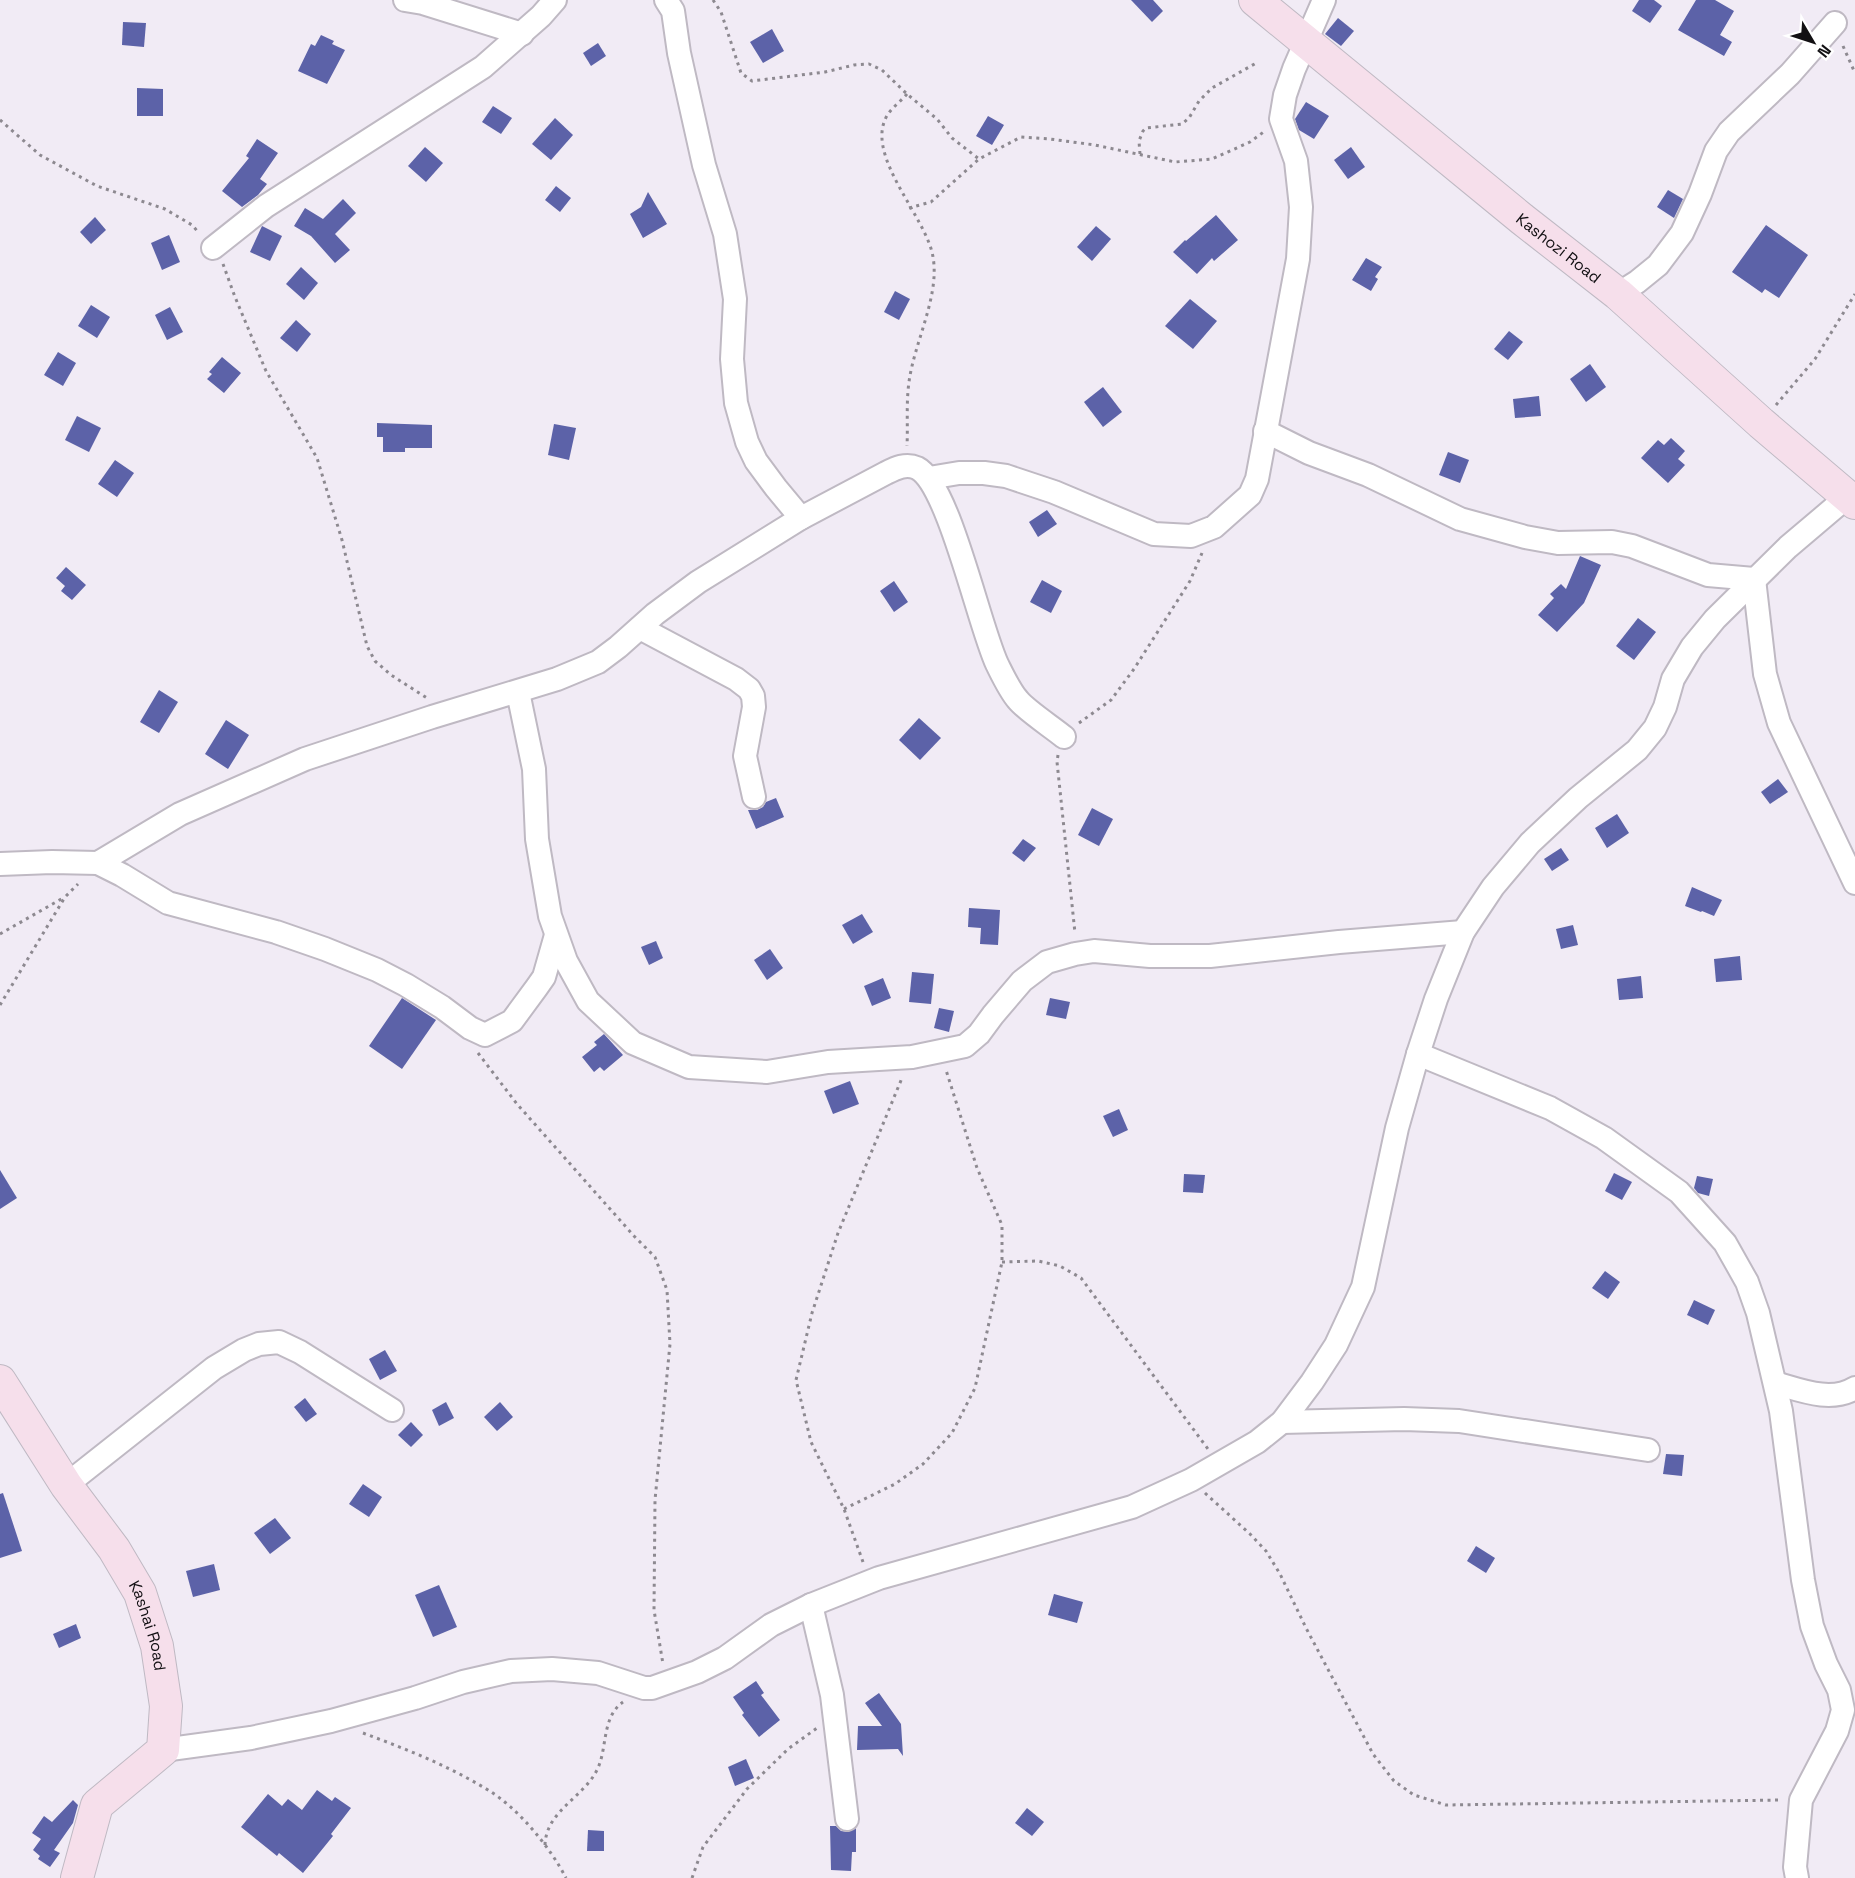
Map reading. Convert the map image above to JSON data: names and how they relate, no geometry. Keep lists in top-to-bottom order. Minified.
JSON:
{"streets":{"main road":["Kashozi Road","Kashai Road"]},"north":"bottom right"}
